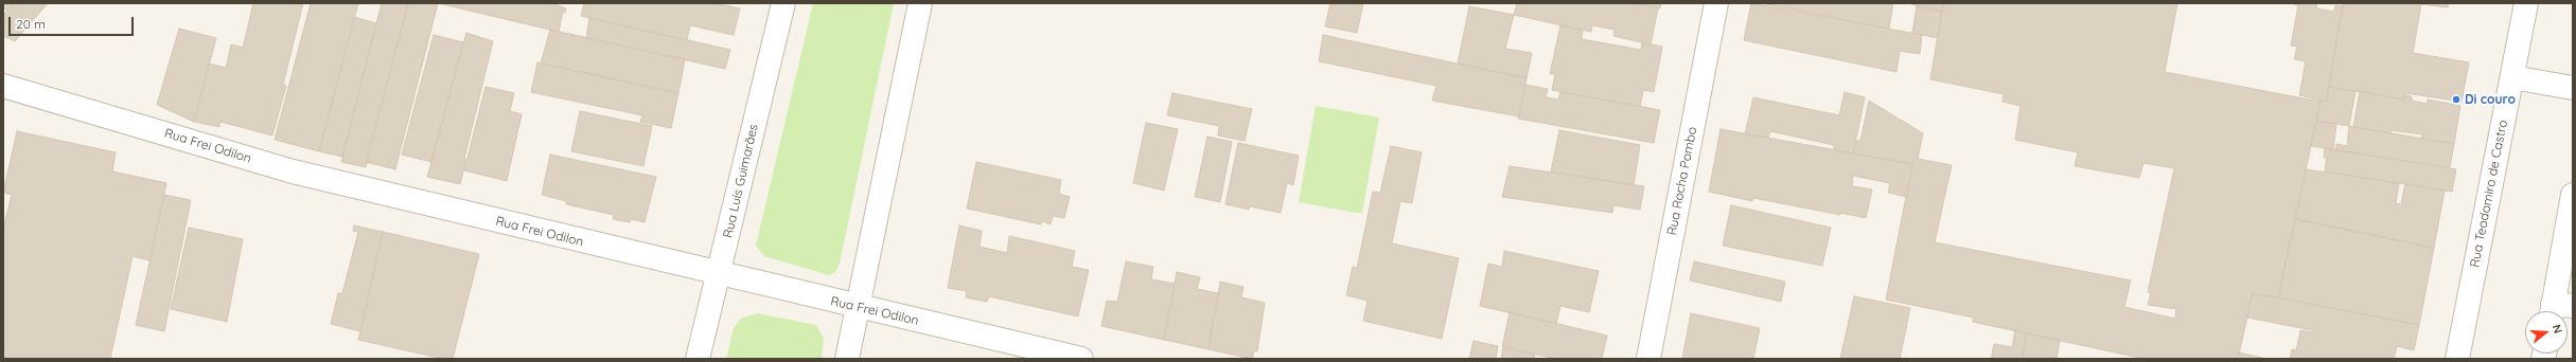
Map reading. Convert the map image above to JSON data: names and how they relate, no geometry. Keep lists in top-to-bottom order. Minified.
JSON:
{"streets":{"street":["Rua Frei Odilon","Rua Luís Guimarães","Rua Rocha Pombo","Rua Teodomiro de Castro"]},"crossings":[["Rua Frei Odilon","Rua Luís Guimarães"]],"places":["Di couro"],"scale_bar":"20 m","north":"right"}
